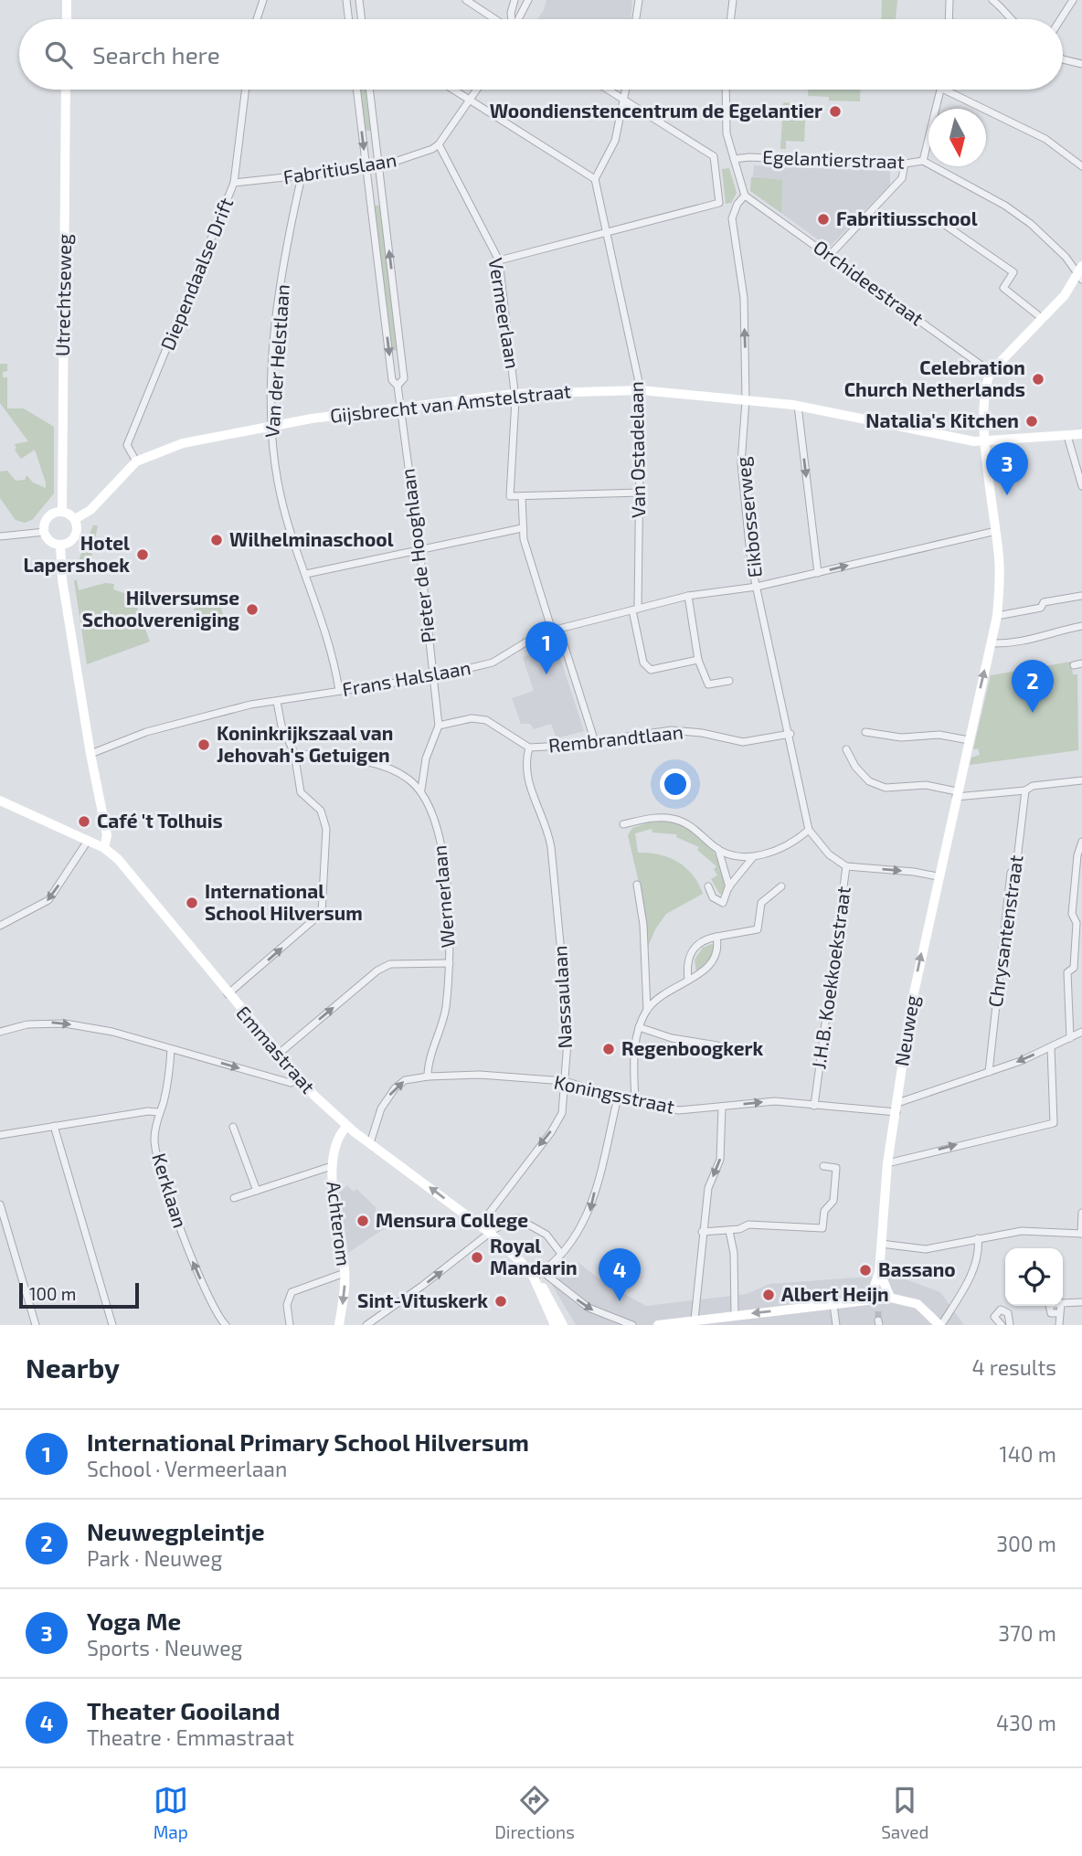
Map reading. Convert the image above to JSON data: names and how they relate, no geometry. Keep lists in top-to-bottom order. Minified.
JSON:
{"streets":{"main road":["Utrechtseweg","Gijsbrecht van Amstelstraat","Neuweg","Emmastraat","Achterom"],"street":["Egelantierstraat","Fabritiuslaan","Diependaalse Drift","Orchideestraat","Vermeerlaan","Van der Helstlaan","Van Ostadelaan","Eikbosserweg","Pieter de Hooghlaan","Frans Halslaan","Rembrandtlaan","Wernerlaan","Chrysantenstraat","J.H.B. Koekkoekstraat","Nassaulaan","Koningsstraat","Kerklaan"]},"crossings":[["Fabritiuslaan","Diependaalse Drift"],["Fabritiuslaan","Vermeerlaan"],["Fabritiuslaan","Van der Helstlaan"],["Fabritiuslaan","Pieter de Hooghlaan"],["Diependaalse Drift","Gijsbrecht van Amstelstraat"],["Orchideestraat","Eikbosserweg"],["Orchideestraat","Neuweg"],["Utrechtseweg","Gijsbrecht van Amstelstraat"],["Vermeerlaan","Gijsbrecht van Amstelstraat"],["Van der Helstlaan","Gijsbrecht van Amstelstraat"],["Van der Helstlaan","Frans Halslaan"],["Gijsbrecht van Amstelstraat","Van Ostadelaan"],["Gijsbrecht van Amstelstraat","Eikbosserweg"],["Gijsbrecht van Amstelstraat","Pieter de Hooghlaan"],["Gijsbrecht van Amstelstraat","Neuweg"],["Van Ostadelaan","Frans Halslaan"],["Eikbosserweg","Frans Halslaan"],["Eikbosserweg","Rembrandtlaan"],["Eikbosserweg","J.H.B. Koekkoekstraat"],["Pieter de Hooghlaan","Frans Halslaan"],["Pieter de Hooghlaan","Rembrandtlaan"],["Frans Halslaan","Neuweg"],["Rembrandtlaan","Nassaulaan"],["Wernerlaan","Koningsstraat"],["Chrysantenstraat","Koningsstraat"],["J.H.B. Koekkoekstraat","Neuweg"],["J.H.B. Koekkoekstraat","Koningsstraat"],["Nassaulaan","Emmastraat"],["Nassaulaan","Koningsstraat"],["Neuweg","Koningsstraat"],["Emmastraat","Koningsstraat"],["Emmastraat","Achterom"]],"one_way":["Kerklaan"],"places":["Woondienstencentrum de Egelantier","Fabritiusschool","Celebration Church Netherlands","Natalia's Kitchen","Wilhelminaschool","Hotel Lapershoek","Hilversumse Schoolvereniging","Koninkrijkszaal van Jehovah's Getuigen","Café 't Tolhuis","International School Hilversum","Regenboogkerk","Mensura College","Royal Mandarin","Bassano","Albert Heijn","Sint-Vituskerk"],"scale_bar":"100 m","north":"bottom","page":{"search":"Search here","pins":["3","1","2","4"],"scale":"100 m","heading":["Nearby","4 results"],"list":[{"mark":"1","name":"International Primary School Hilversum","note":"School · Vermeerlaan","value":"140 m"},{"mark":"2","name":"Neuwegpleintje","note":"Park · Neuweg","value":"300 m"},{"mark":"3","name":"Yoga Me","note":"Sports · Neuweg","value":"370 m"},{"mark":"4","name":"Theater Gooiland","note":"Theatre · Emmastraat","value":"430 m"}],"nav":["Map","Directions","Saved"]}}
